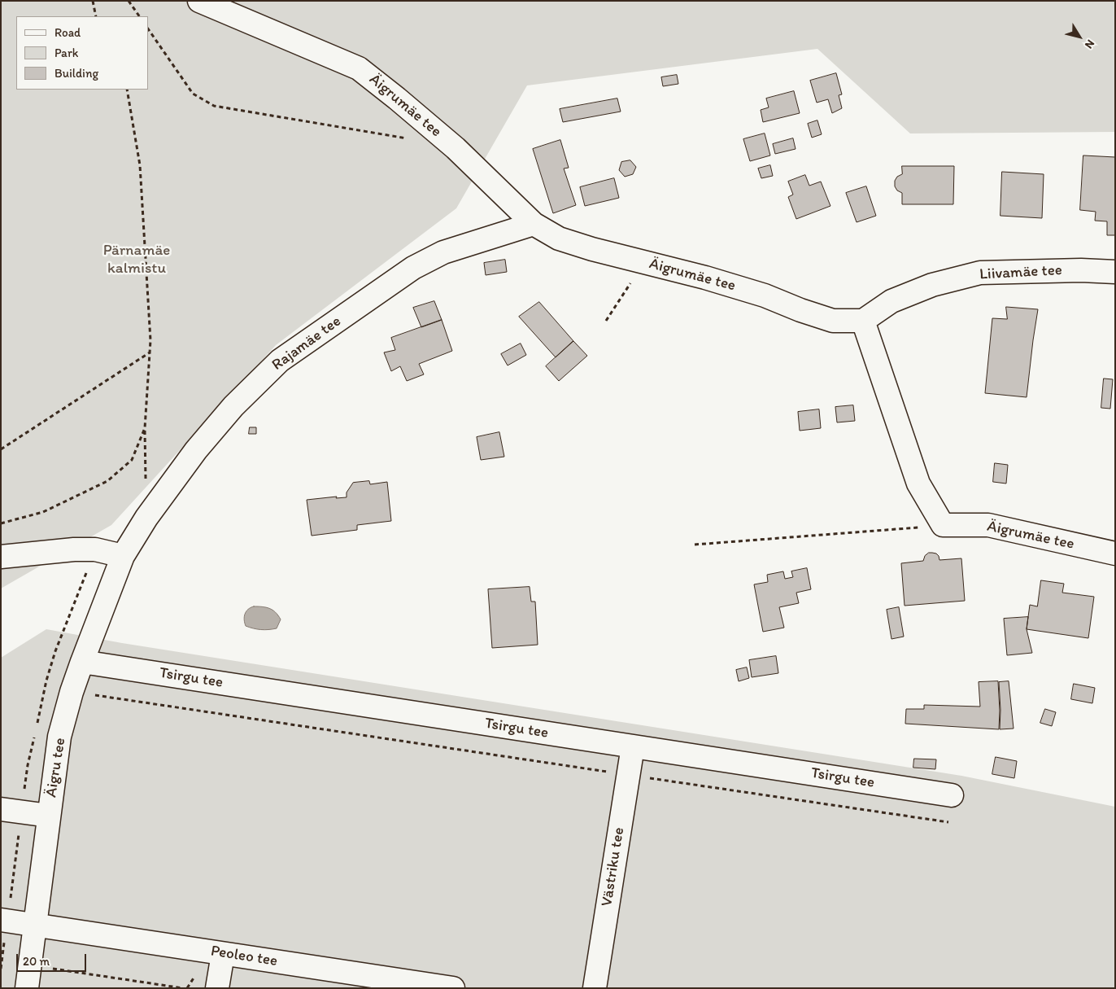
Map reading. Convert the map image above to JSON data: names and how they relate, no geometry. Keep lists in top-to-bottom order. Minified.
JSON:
{"streets":{"street":["Äigrumäe tee","Liivamäe tee","Rajamäe tee","Tsirgu tee","Äigru tee","Västriku tee","Peoleo tee"]},"crossings":[["Äigrumäe tee","Liivamäe tee"],["Äigrumäe tee","Rajamäe tee"],["Rajamäe tee","Äigru tee"],["Tsirgu tee","Äigru tee"],["Tsirgu tee","Västriku tee"],["Äigru tee","Peoleo tee"]],"parks":["Pärnamäe kalmistu"],"legend":["Road","Park","Building"],"scale_bar":"20 m","north":"bottom right"}
